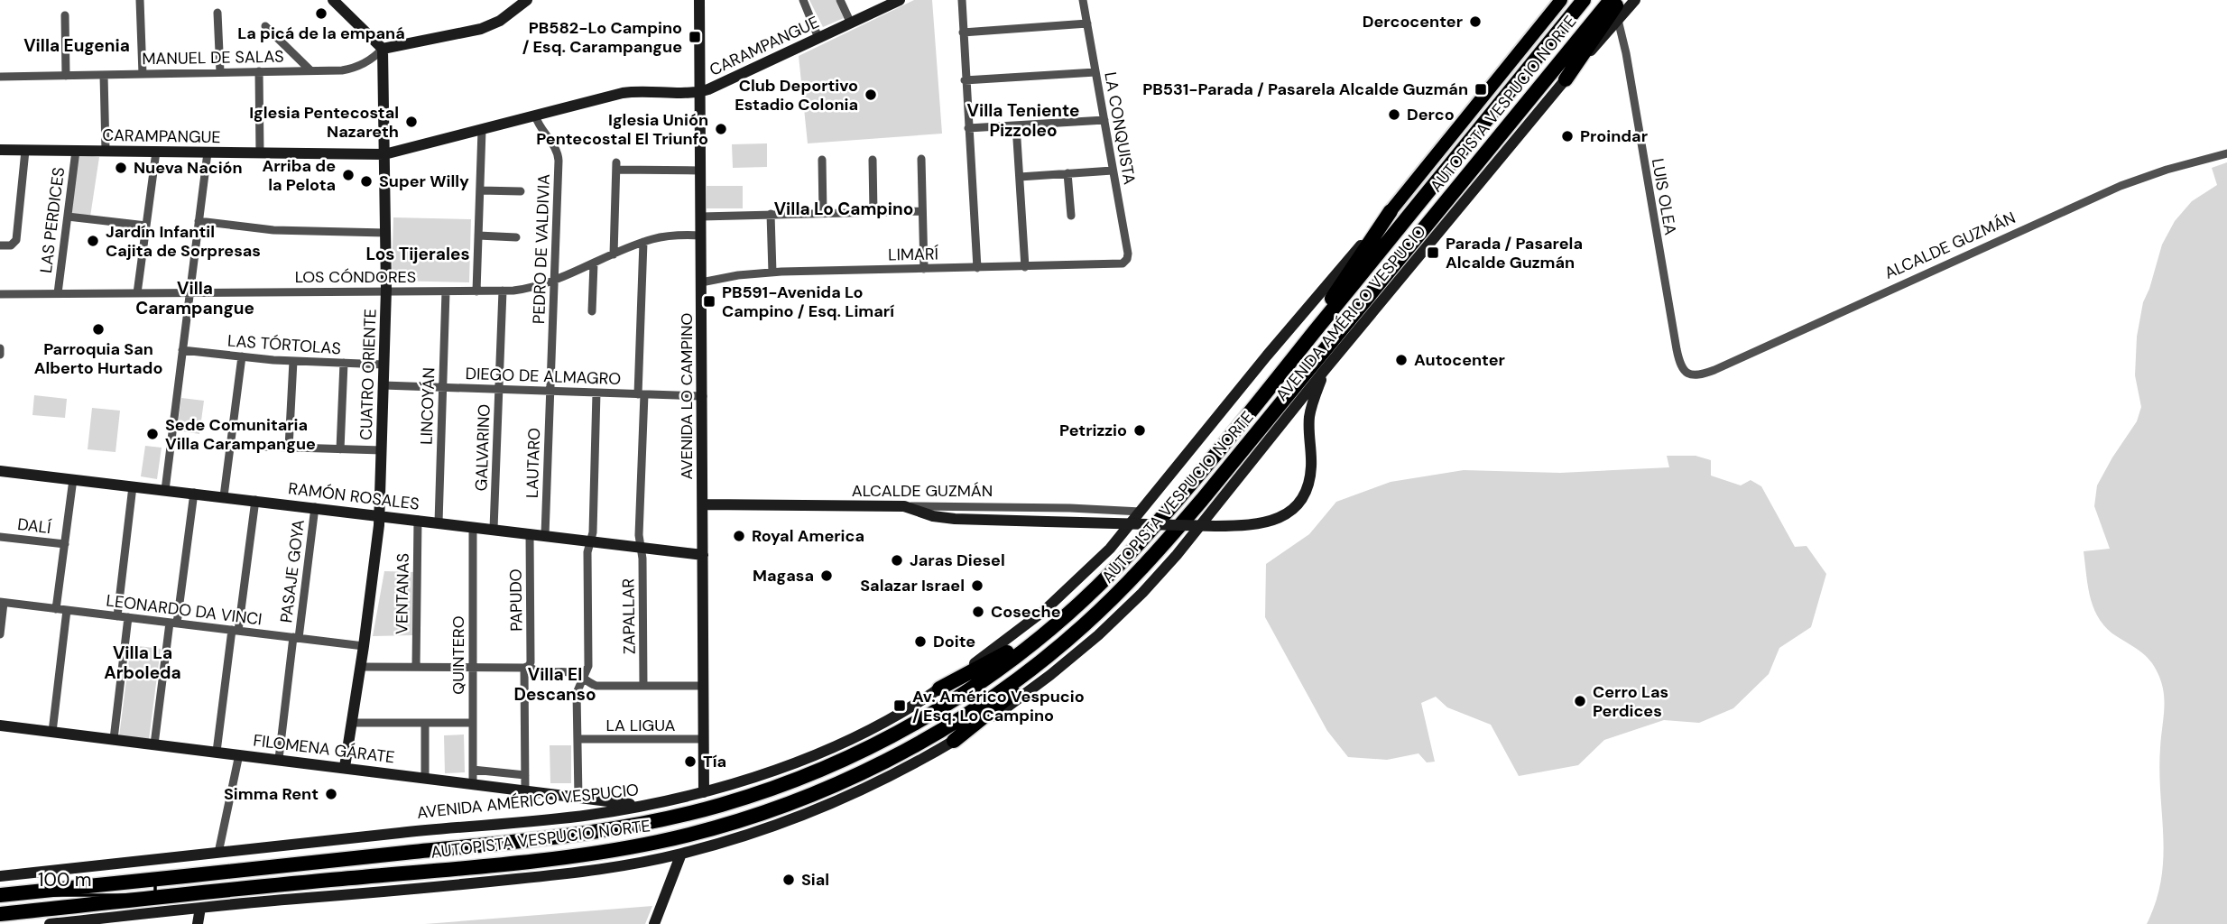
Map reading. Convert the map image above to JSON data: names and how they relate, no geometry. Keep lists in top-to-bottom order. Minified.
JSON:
{"streets":{"highway":["AUTOPISTA VESPUCIO NORTE"],"main road":["CARAMPANGUE","ALCALDE GUZMÁN","AVENIDA AMÉRICO VESPUCIO","CUATRO ORIENTE","AVENIDA LO CAMPINO","RAMÓN ROSALES","FILOMENA GÁRATE"],"street":["MANUEL DE SALAS","LA CONQUISTA","LUIS OLEA","LAS PERDICES","PEDRO DE VALDIVIA","LIMARÍ","LOS CÓNDORES","LAS TÓRTOLAS","DIEGO DE ALMAGRO","LINCOYÁN","GALVARINO","LAUTARO","DALÍ","PASAJE GOYA","VENTANAS","PAPUDO","LEONARDO DA VINCI","ZAPALLAR","QUINTERO","LA LIGUA"]},"crossings":[["CARAMPANGUE","LAS PERDICES"],["CARAMPANGUE","PEDRO DE VALDIVIA"],["CARAMPANGUE","CUATRO ORIENTE"],["CARAMPANGUE","AVENIDA LO CAMPINO"],["MANUEL DE SALAS","CUATRO ORIENTE"],["LA CONQUISTA","LIMARÍ"],["LUIS OLEA","ALCALDE GUZMÁN"],["LUIS OLEA","AVENIDA AMÉRICO VESPUCIO"],["LAS PERDICES","LOS CÓNDORES"],["ALCALDE GUZMÁN","AVENIDA AMÉRICO VESPUCIO"],["ALCALDE GUZMÁN","AVENIDA LO CAMPINO"],["PEDRO DE VALDIVIA","LOS CÓNDORES"],["PEDRO DE VALDIVIA","DIEGO DE ALMAGRO"],["PEDRO DE VALDIVIA","LAUTARO"],["LIMARÍ","AVENIDA LO CAMPINO"],["LOS CÓNDORES","CUATRO ORIENTE"],["LOS CÓNDORES","AVENIDA LO CAMPINO"],["LOS CÓNDORES","LINCOYÁN"],["LOS CÓNDORES","GALVARINO"],["LOS CÓNDORES","ZAPALLAR"],["AVENIDA AMÉRICO VESPUCIO","AVENIDA LO CAMPINO"],["AVENIDA AMÉRICO VESPUCIO","FILOMENA GÁRATE"],["LAS TÓRTOLAS","CUATRO ORIENTE"],["CUATRO ORIENTE","DIEGO DE ALMAGRO"],["CUATRO ORIENTE","RAMÓN ROSALES"],["CUATRO ORIENTE","LEONARDO DA VINCI"],["CUATRO ORIENTE","FILOMENA GÁRATE"],["DIEGO DE ALMAGRO","AVENIDA LO CAMPINO"],["DIEGO DE ALMAGRO","LINCOYÁN"],["DIEGO DE ALMAGRO","GALVARINO"],["DIEGO DE ALMAGRO","LAUTARO"],["DIEGO DE ALMAGRO","ZAPALLAR"],["AVENIDA LO CAMPINO","RAMÓN ROSALES"],["AVENIDA LO CAMPINO","LA LIGUA"],["LINCOYÁN","RAMÓN ROSALES"],["GALVARINO","RAMÓN ROSALES"],["LAUTARO","RAMÓN ROSALES"],["RAMÓN ROSALES","PASAJE GOYA"],["RAMÓN ROSALES","VENTANAS"],["RAMÓN ROSALES","PAPUDO"],["RAMÓN ROSALES","ZAPALLAR"],["RAMÓN ROSALES","QUINTERO"],["PASAJE GOYA","LEONARDO DA VINCI"],["PASAJE GOYA","FILOMENA GÁRATE"],["PAPUDO","FILOMENA GÁRATE"],["QUINTERO","FILOMENA GÁRATE"]],"districts":["Villa Eugenia","Villa Teniente Pizzoleo","Villa Lo Campino","Los Tijerales","Villa Carampangue","Villa La Arboleda","Villa El Descanso"],"places":{"other":["La picá de la empaná","Dercocenter","Club Deportivo Estadio Colonia","Derco","Iglesia Pentecostal Nazareth","Iglesia Unión Pentecostal El Triunfo","Proindar","Nueva Nación","Arriba de la Pelota","Super Willy","Jardín Infantil Cajita de Sorpresas","Parroquia San Alberto Hurtado","Autocenter","Petrizzio","Sede Comunitaria Villa Carampangue","Royal America","Jaras Diesel","Magasa","Salazar Israel","Coseche","Doite","Cerro Las Perdices","Tía","Simma Rent","Sial"],"transit":["PB582-Lo Campino / Esq. Carampangue","PB531-Parada / Pasarela Alcalde Guzmán","Parada / Pasarela Alcalde Guzmán","PB591-Avenida Lo Campino / Esq. Limarí","Av. Américo Vespucio / Esq. Lo Campino"]},"scale_bar":"100 m"}
